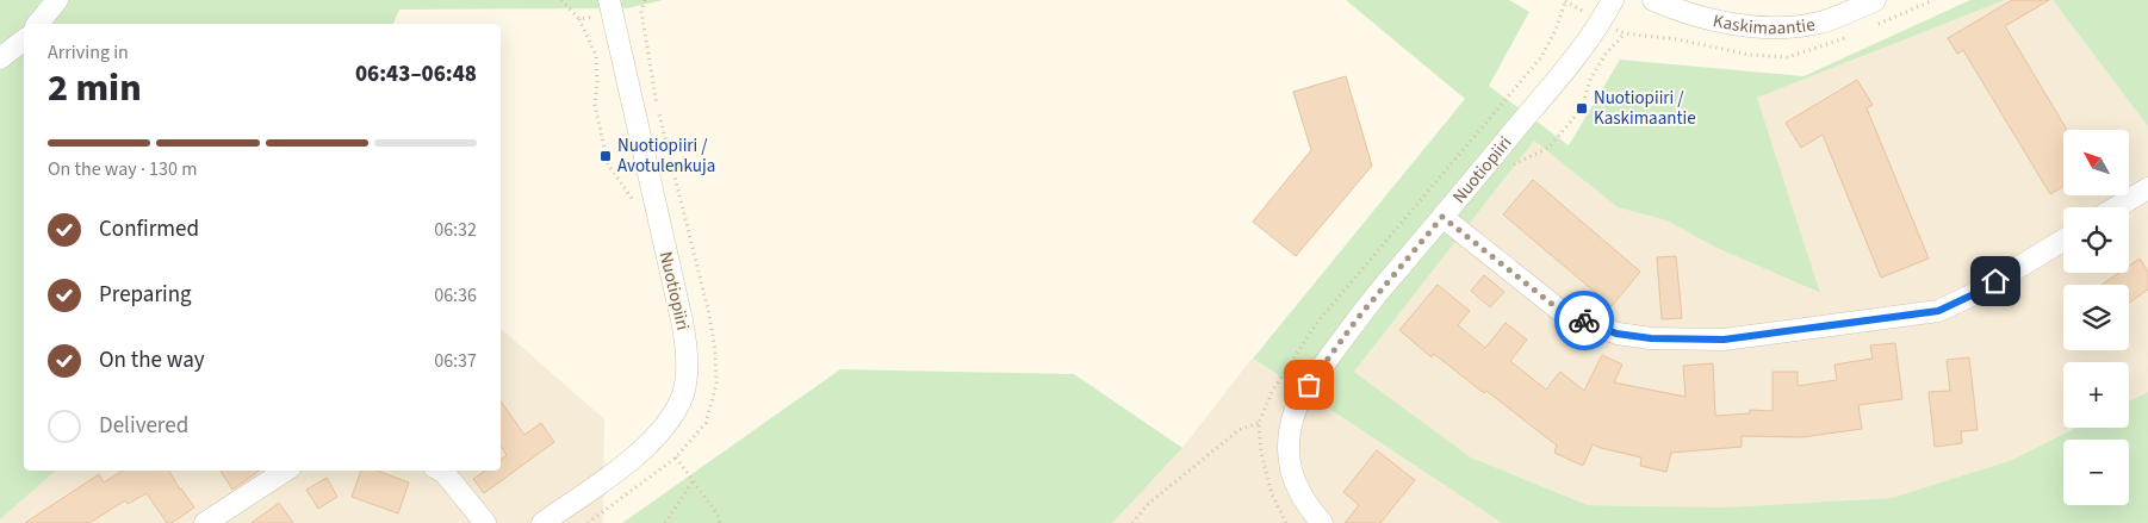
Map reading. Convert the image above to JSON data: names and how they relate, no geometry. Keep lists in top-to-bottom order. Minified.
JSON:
{"streets":{"street":["Kaskimaantie","Nuotiopiiri"]},"places":{"transit":["Nuotiopiiri / Kaskimaantie","Nuotiopiiri / Avotulenkuja"]},"north":"top left","page":{"heading":["2 min","Arriving in","06:43–06:48"],"bar":"On the way · 130 m","map_buttons":["+","−"],"list":[["Confirmed","06:32"],["Preparing","06:36"],["On the way","06:37"],"Delivered"]}}
